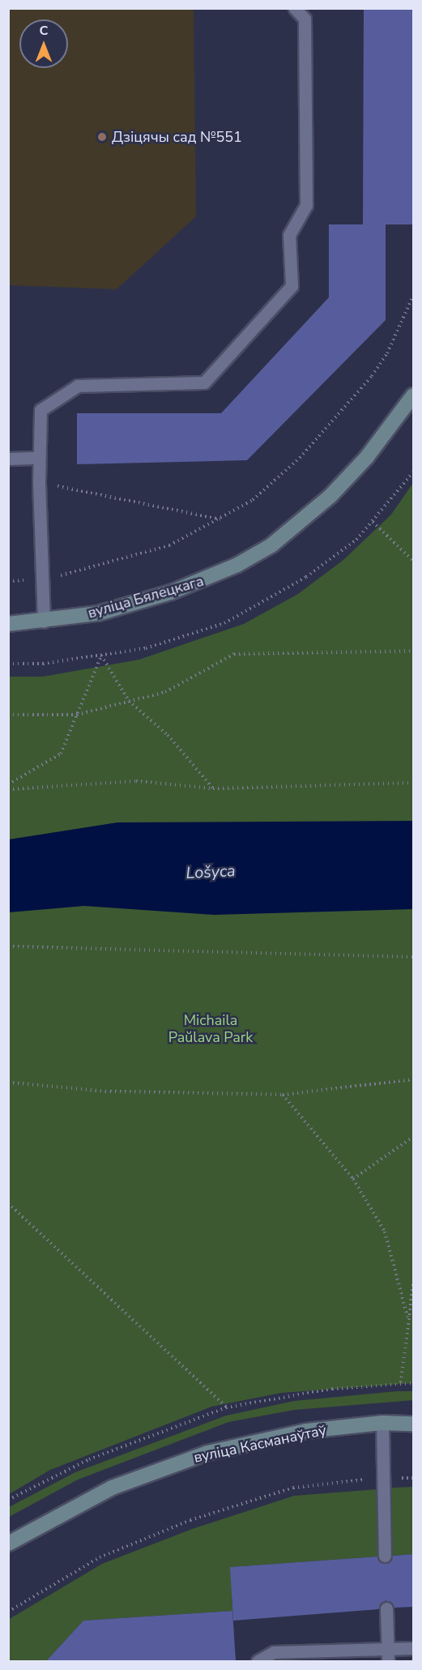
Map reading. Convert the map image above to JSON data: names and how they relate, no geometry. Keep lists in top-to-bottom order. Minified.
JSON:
{"streets":{"street":["вуліца Бялецкага","вуліца Касманаўтаў"]},"water":["Lošyca"],"parks":["Michaila Paŭlava Park"],"places":["Дзіцячы сад №551"],"north":"top"}
